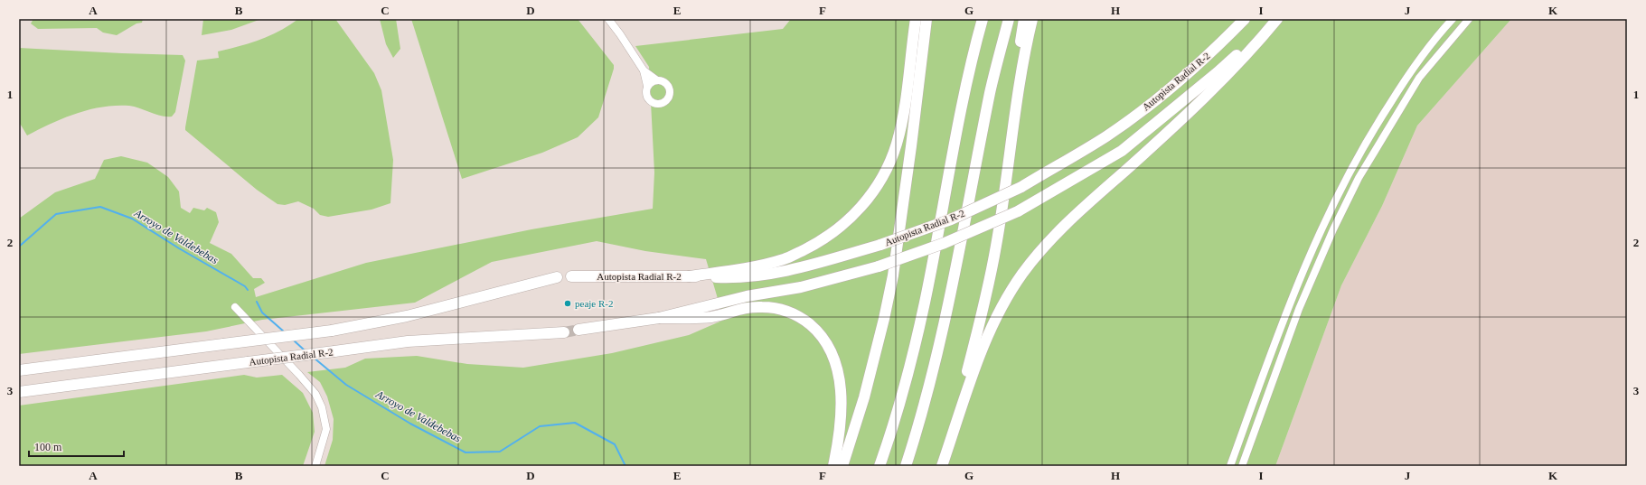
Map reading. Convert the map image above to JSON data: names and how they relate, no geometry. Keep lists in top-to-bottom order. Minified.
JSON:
{"streets":{"highway":["Autopista Radial R-2"]},"water":["Arroyo de Valdebebas"],"places":["peaje R-2"],"scale_bar":"100 m","grid":{"columns":["A","B","C","D","E","F","G","H","I","J","K"],"rows":["1","2","3"]}}
